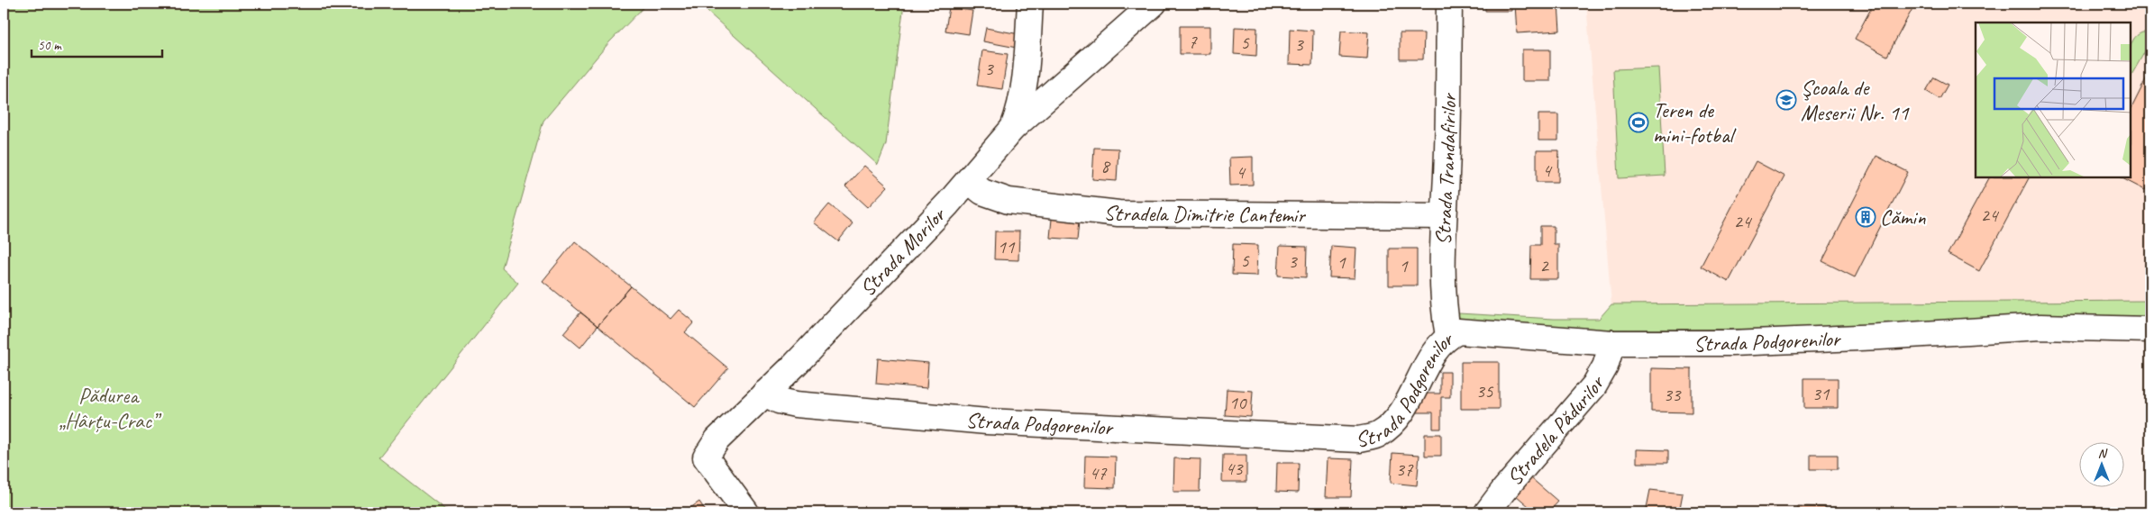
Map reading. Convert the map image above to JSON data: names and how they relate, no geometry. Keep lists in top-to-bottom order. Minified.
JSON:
{"streets":{"street":["Strada Trandafirilor","Stradela Dimitrie Cantemir","Strada Morilor","Strada Podgorenilor","Stradela Pădurilor"]},"crossings":[["Strada Trandafirilor","Stradela Dimitrie Cantemir"],["Strada Trandafirilor","Strada Podgorenilor"],["Stradela Dimitrie Cantemir","Strada Morilor"],["Strada Morilor","Strada Podgorenilor"],["Strada Podgorenilor","Stradela Pădurilor"]],"parks":["Pădurea „Hârțu-Crac”"],"places":{"school or university":["Şcoala de Meserii Nr. 11"],"sports":["Teren de mini-fotbal"],"building":["Cămin"]},"house_numbers":["7","5","3","3","8","4","4","24","24","11","5","3","1","1","2","35","31","33","10","43","37","47"],"scale_bar":"50 m","north":"top"}
